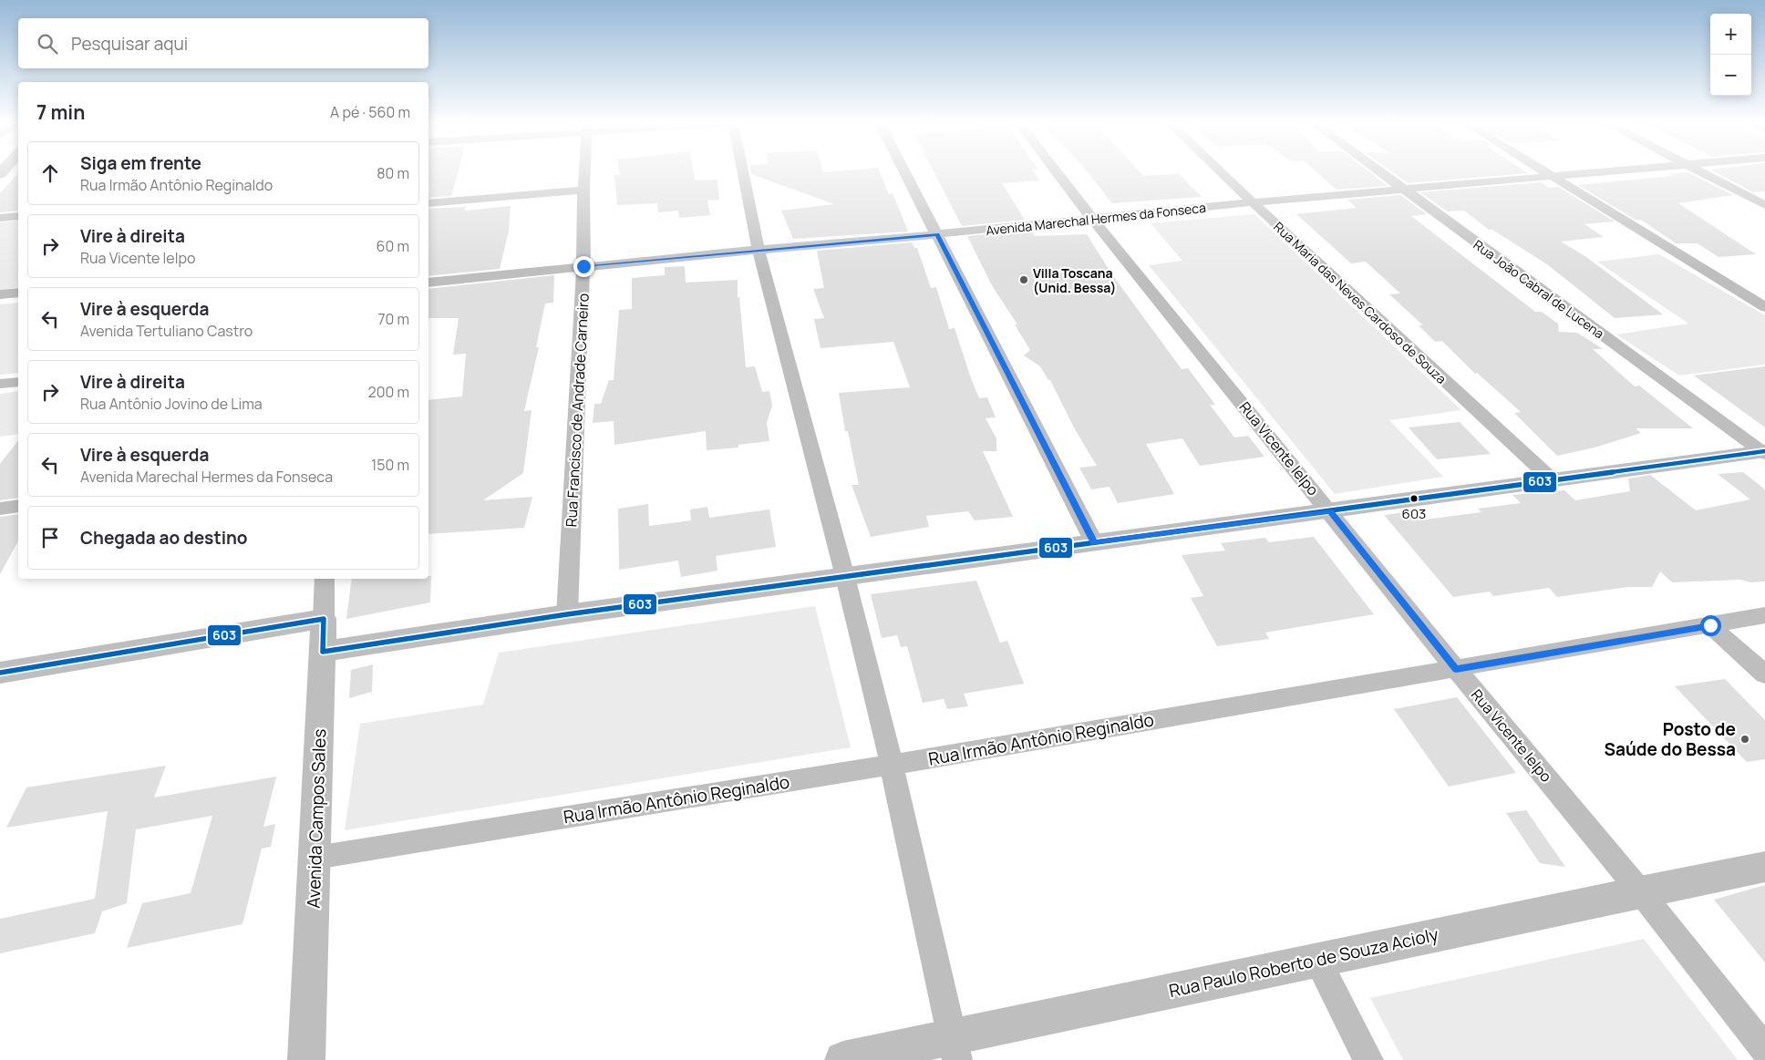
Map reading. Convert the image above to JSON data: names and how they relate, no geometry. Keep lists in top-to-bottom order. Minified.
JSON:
{"streets":{"street":["Avenida Marechal Hermes da Fonseca","Rua João Cabral de Lucena","Rua Maria das Neves Cardoso de Souza","Rua Francisco de Andrade Carneiro","Rua Vicente Ielpo","Rua Irmão Antônio Reginaldo","Avenida Campos Sales","Rua Paulo Roberto de Souza Acioly"]},"crossings":[["Avenida Marechal Hermes da Fonseca","Rua João Cabral de Lucena"],["Avenida Marechal Hermes da Fonseca","Rua Maria das Neves Cardoso de Souza"],["Avenida Marechal Hermes da Fonseca","Rua Francisco de Andrade Carneiro"],["Avenida Marechal Hermes da Fonseca","Rua Vicente Ielpo"],["Rua Vicente Ielpo","Rua Irmão Antônio Reginaldo"],["Rua Vicente Ielpo","Rua Paulo Roberto de Souza Acioly"],["Rua Irmão Antônio Reginaldo","Avenida Campos Sales"]],"places":["Villa Toscana (Unid. Bessa)","603","Posto de Saúde do Bessa"],"lines":["transit line 603"],"page":{"map_buttons":["+","−"],"search":"Pesquisar aqui","heading":["7 min","A pé · 560 m"],"list":[["Siga em frente","Rua Irmão Antônio Reginaldo","80 m"],["Vire à direita","Rua Vicente Ielpo","60 m"],["Vire à esquerda","Avenida Tertuliano Castro","70 m"],["Vire à direita","Rua Antônio Jovino de Lima","200 m"],["Vire à esquerda","Avenida Marechal Hermes da Fonseca","150 m"],"Chegada ao destino"]}}
